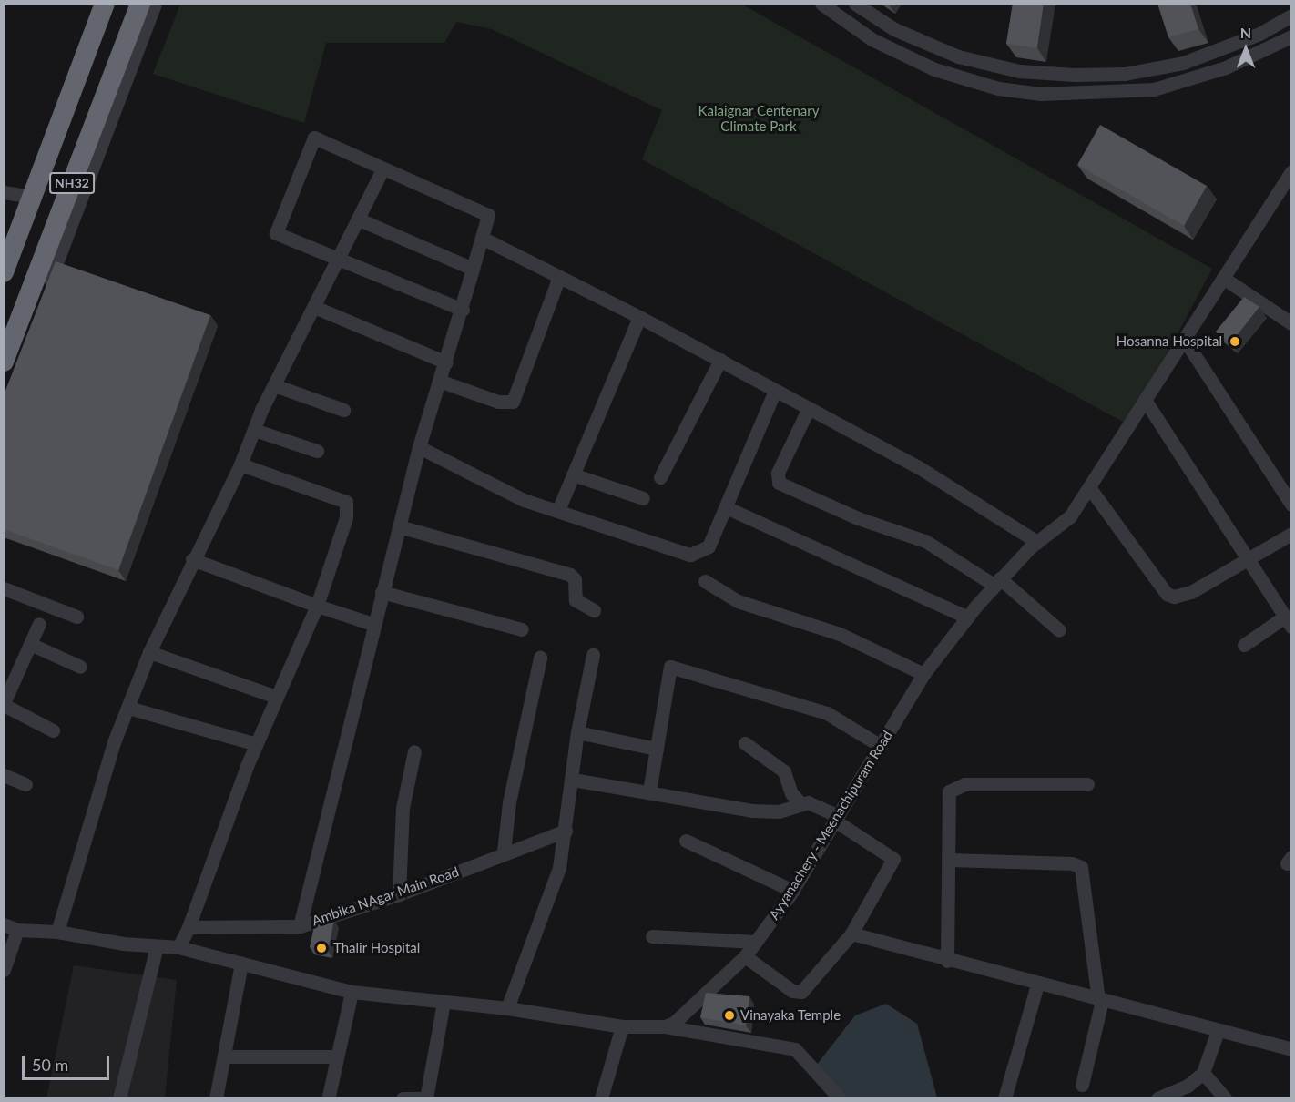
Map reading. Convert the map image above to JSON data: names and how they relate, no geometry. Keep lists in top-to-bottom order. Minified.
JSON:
{"streets":{"highway":["NH32"],"street":["Ayyanachery - Meenachipuram Road","Ambika NAgar Main Road"]},"parks":["Kalaignar Centenary Climate Park"],"places":["Hosanna Hospital","Thalir Hospital","Vinayaka Temple"],"scale_bar":"50 m","north":"top"}
